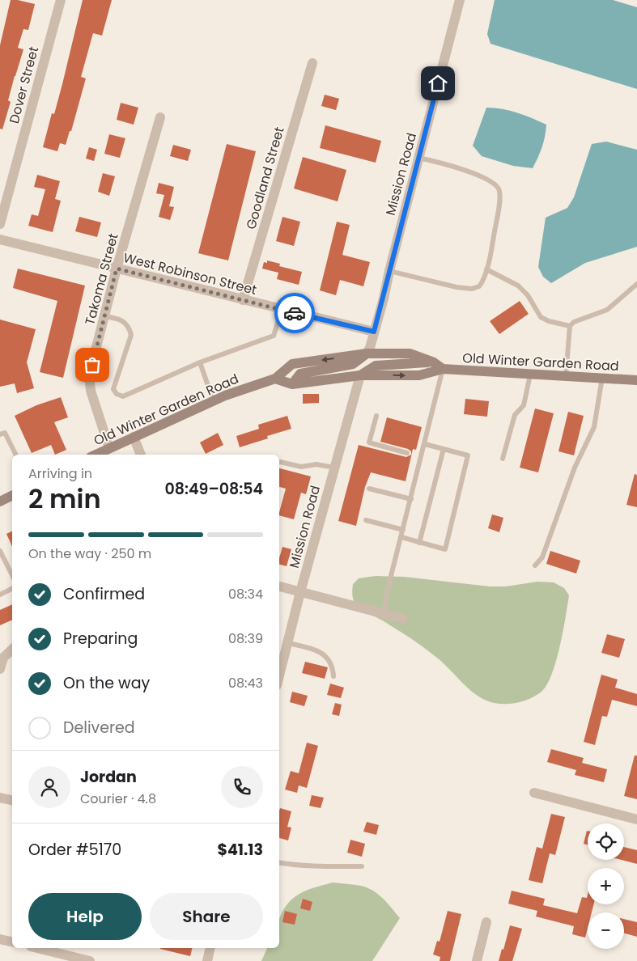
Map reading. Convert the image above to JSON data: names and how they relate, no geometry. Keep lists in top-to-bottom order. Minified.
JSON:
{"streets":{"main road":["Old Winter Garden Road"],"street":["Dover Street","Mission Road","Goodland Street","West Robinson Street","Takoma Street"]},"crossings":[["Mission Road","West Robinson Street"],["Mission Road","Old Winter Garden Road"],["Goodland Street","West Robinson Street"],["West Robinson Street","Takoma Street"],["Takoma Street","Old Winter Garden Road"]],"page":{"heading":["2 min","Arriving in","08:49–08:54"],"panel":["Jordan","Courier · 4.8","Order #5170","$41.13"],"bar":"On the way · 250 m","list":[["Confirmed","08:34"],["Preparing","08:39"],["On the way","08:43"],"Delivered"],"map_buttons":["+","−"],"buttons":["Help","Share"]}}
